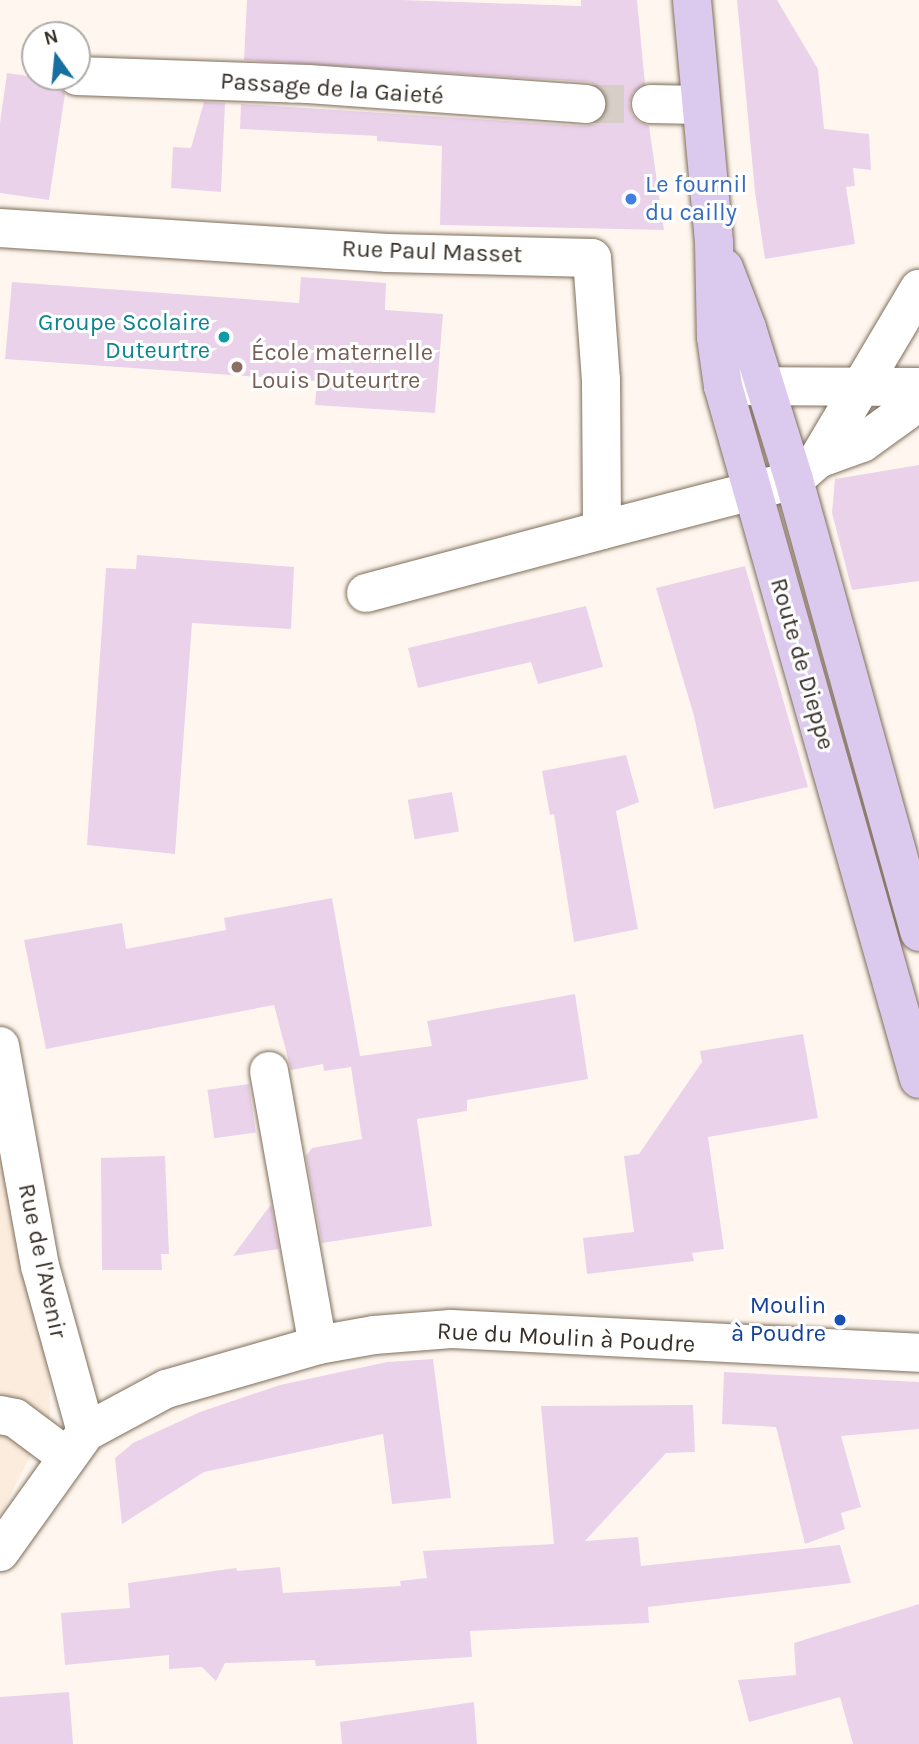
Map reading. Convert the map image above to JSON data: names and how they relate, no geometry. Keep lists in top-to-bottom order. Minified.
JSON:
{"streets":{"main road":["Route de Dieppe"],"street":["Passage de la Gaieté","Rue Paul Masset","Rue de l'Avenir","Rue du Moulin à Poudre"]},"crossings":[["Rue de l'Avenir","Rue du Moulin à Poudre"]],"places":["Le fournil du cailly","Groupe Scolaire Duteurtre","École maternelle Louis Duteurtre","Moulin à Poudre"],"north":"top"}
